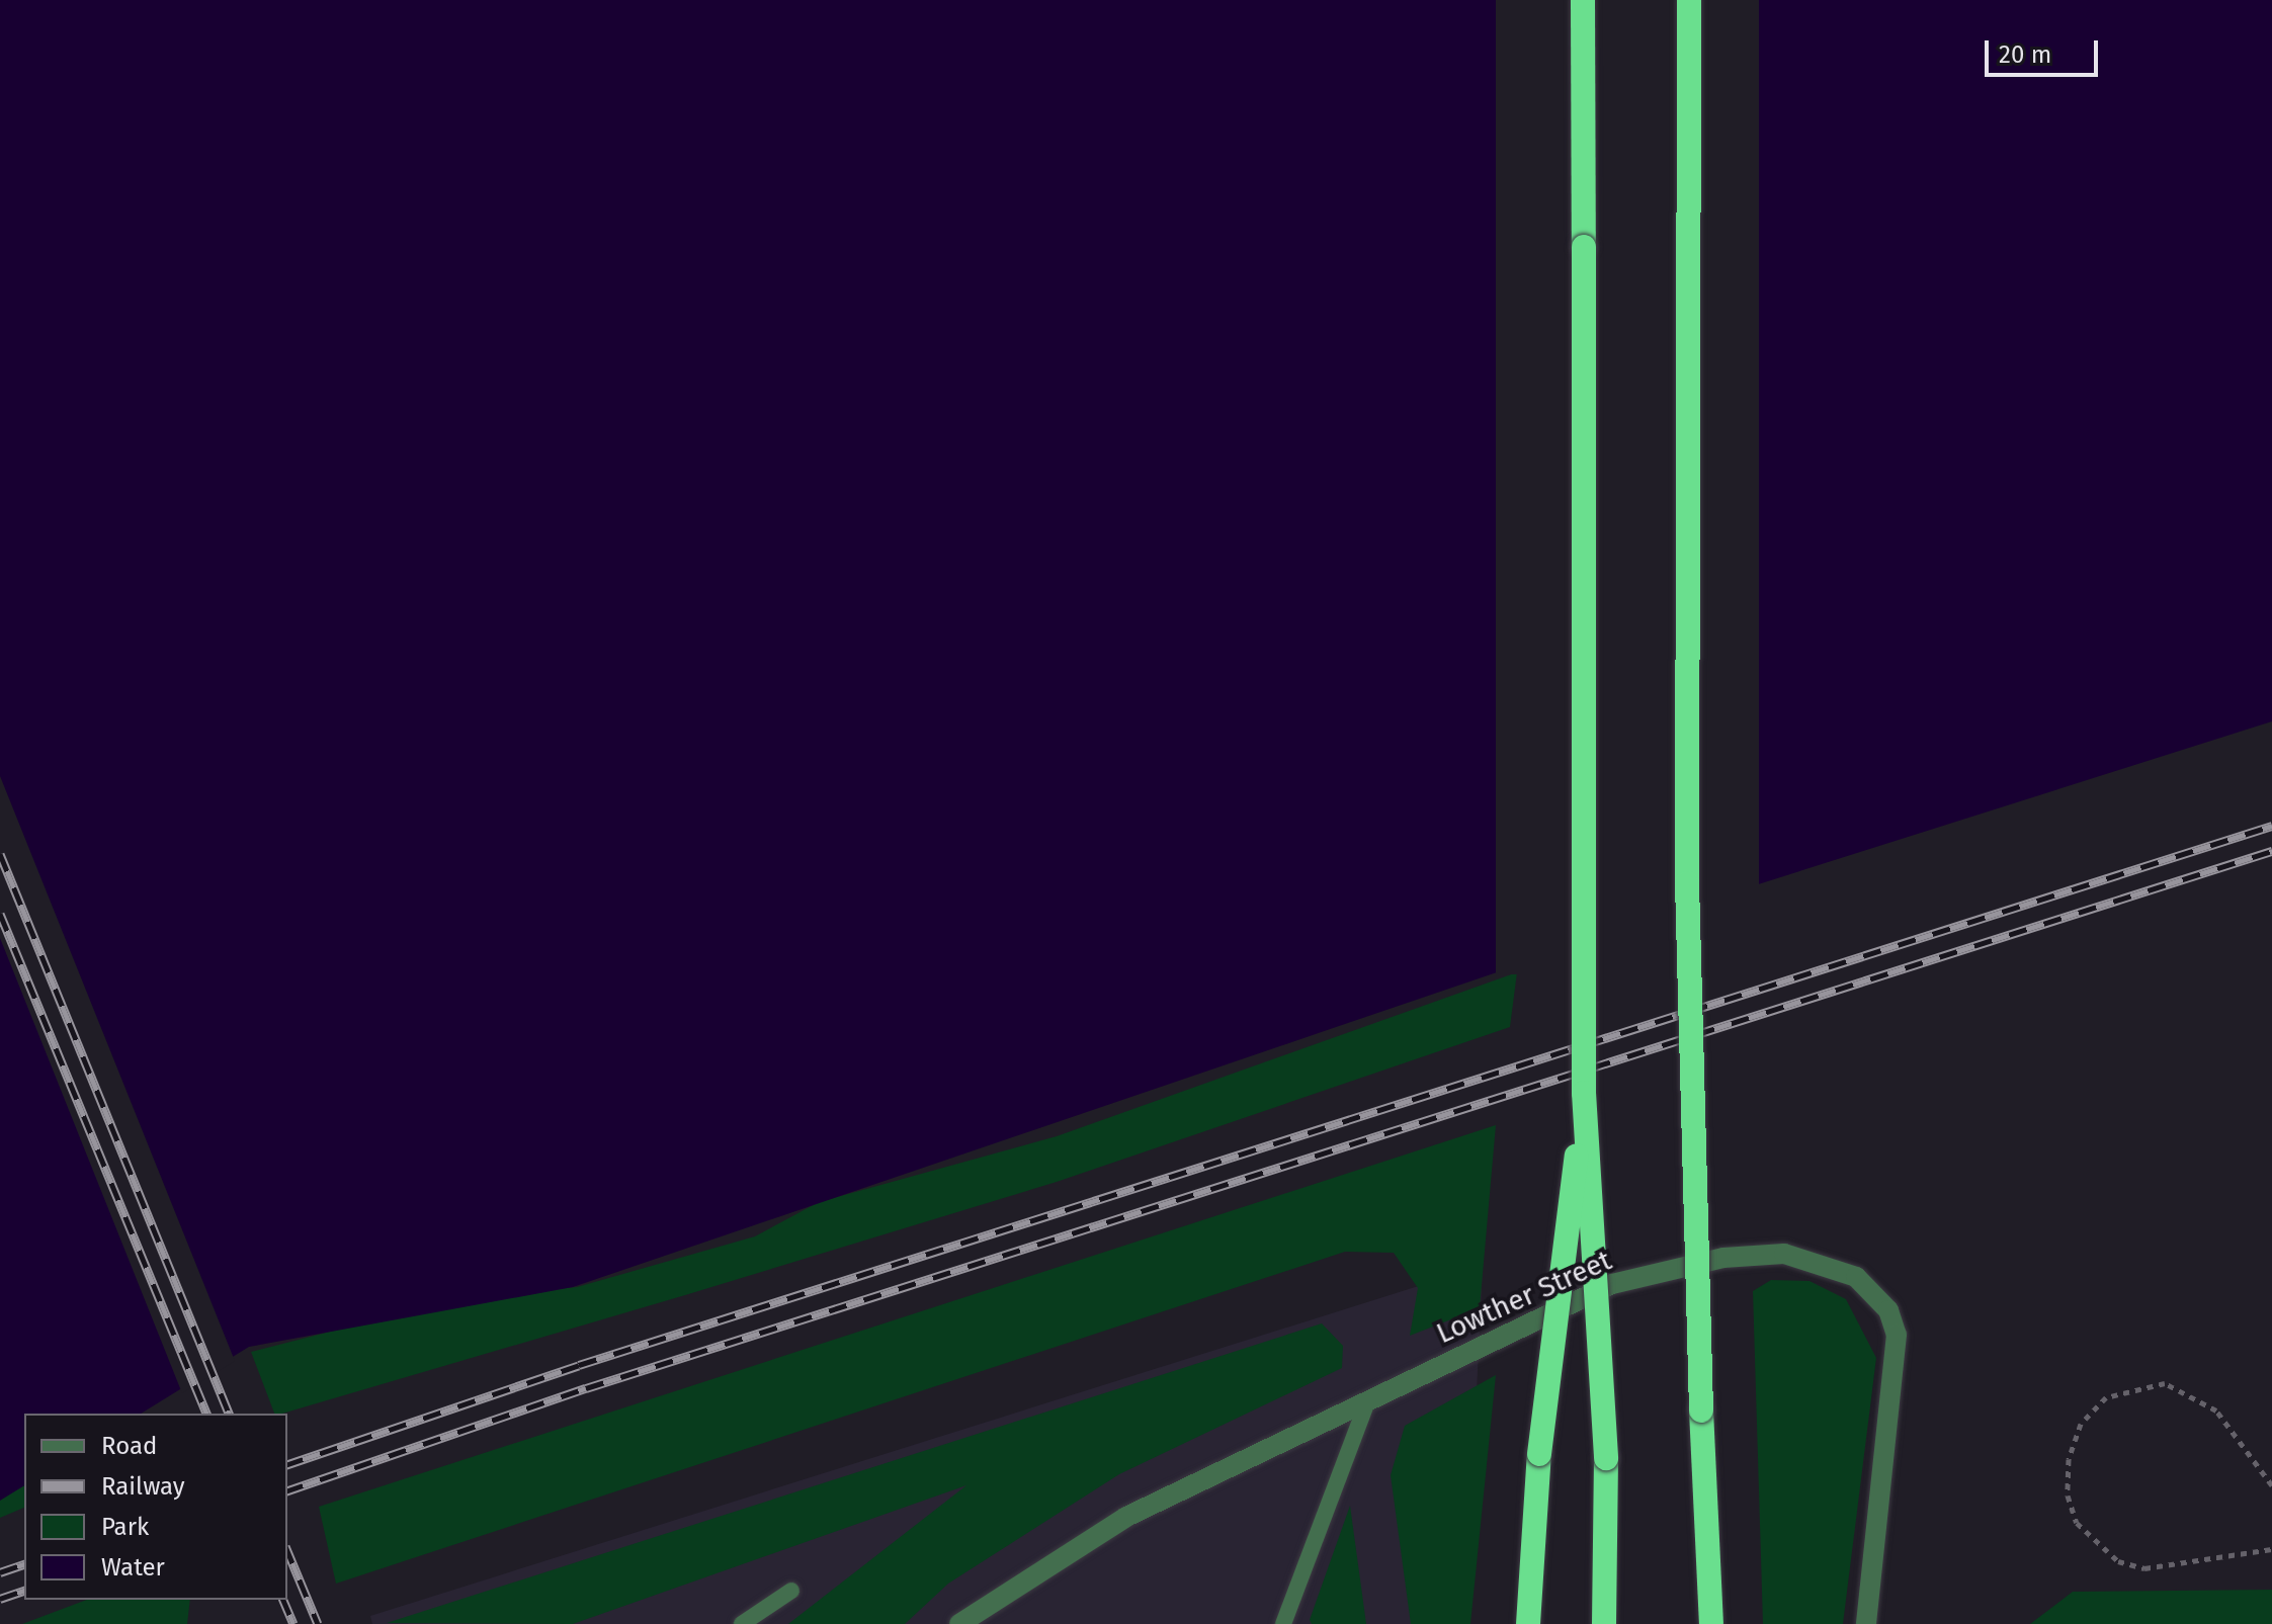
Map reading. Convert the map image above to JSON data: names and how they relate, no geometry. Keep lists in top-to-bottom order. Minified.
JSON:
{"streets":{"street":["Lowther Street"]},"legend":["Road","Railway","Park","Water"],"scale_bar":"20 m"}
